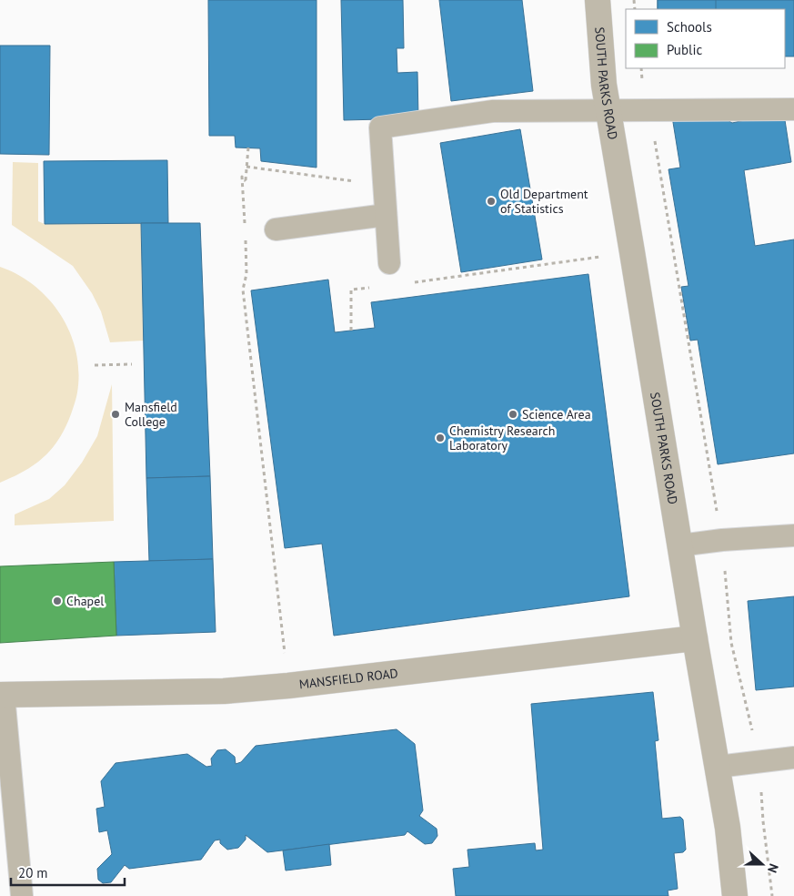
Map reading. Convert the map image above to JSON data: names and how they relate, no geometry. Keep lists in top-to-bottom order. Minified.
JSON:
{"streets":{"street":["SOUTH PARKS ROAD","MANSFIELD ROAD"]},"crossings":[["SOUTH PARKS ROAD","MANSFIELD ROAD"]],"places":["Old Department of Statistics","Mansfield College","Science Area","Chemistry Research Laboratory","Chapel"],"legend":["Schools","Public"],"scale_bar":"20 m","north":"right"}
